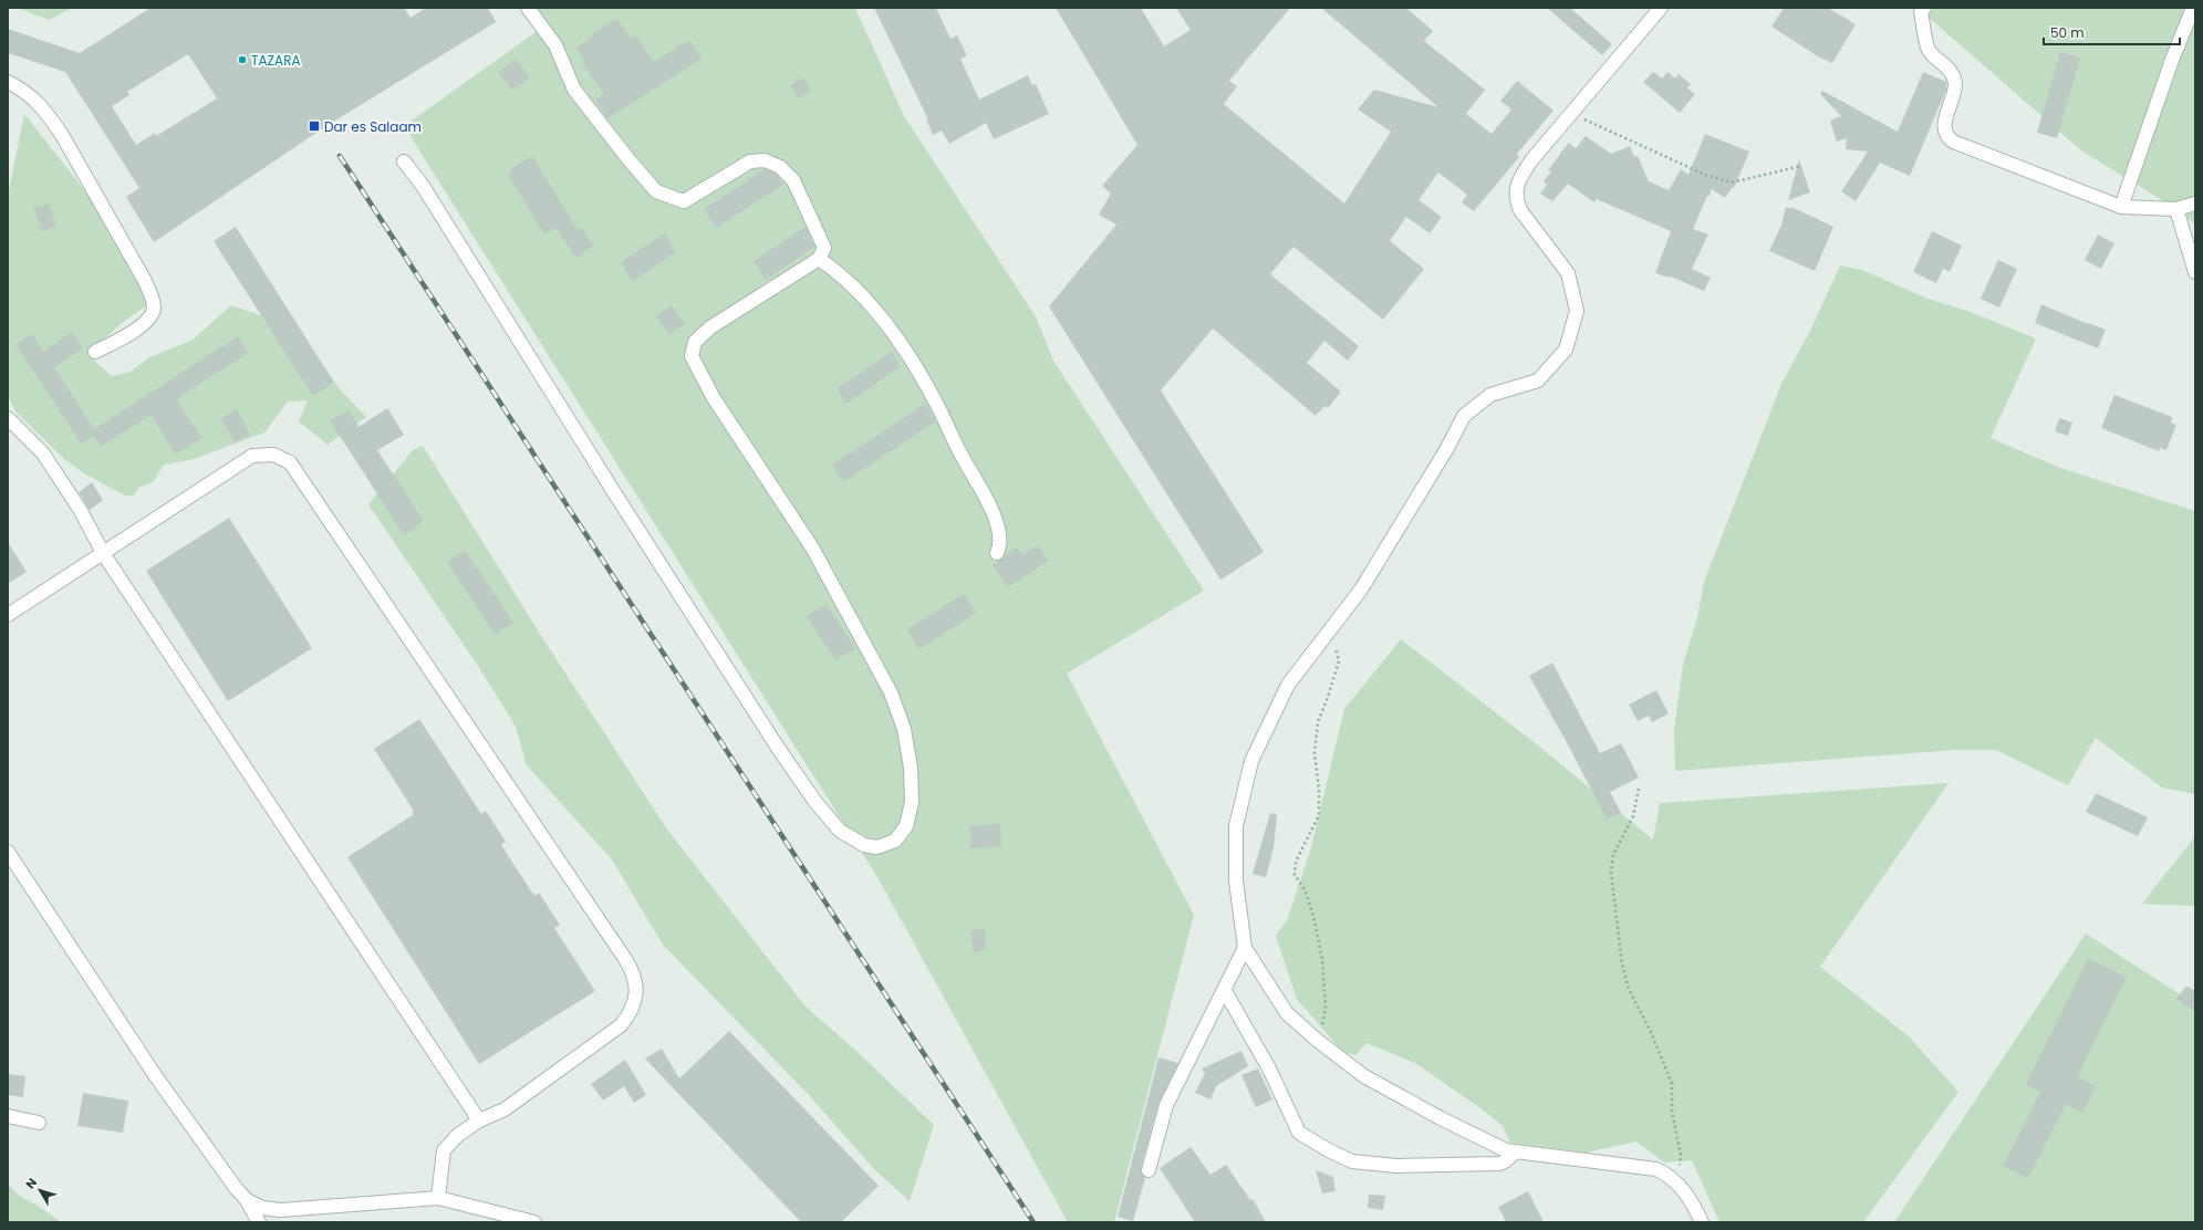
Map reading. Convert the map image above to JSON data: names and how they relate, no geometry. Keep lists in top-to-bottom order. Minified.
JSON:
{"places":{"other":["TAZARA"],"transit":["Dar es Salaam"]},"scale_bar":"50 m","north":"top left"}
